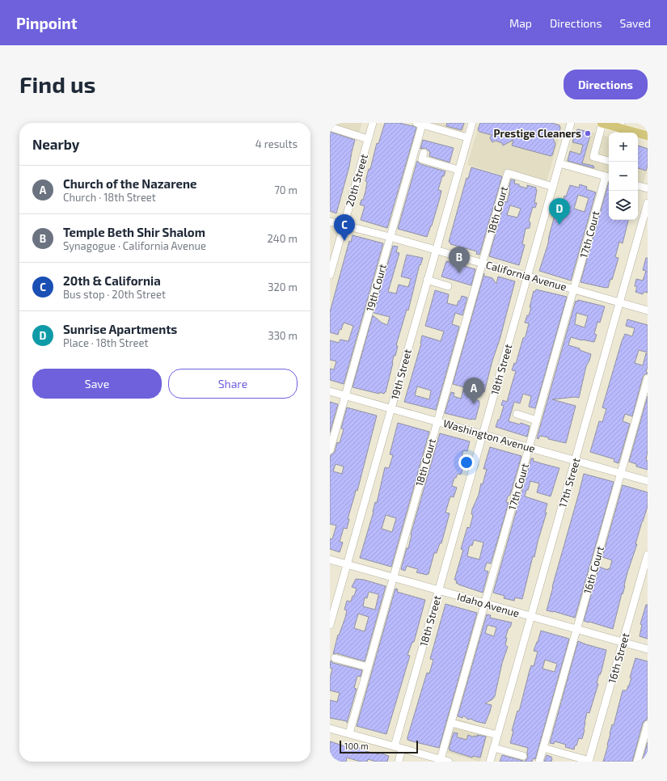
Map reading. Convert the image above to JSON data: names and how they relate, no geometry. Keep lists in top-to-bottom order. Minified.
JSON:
{"streets":{"street":["20th Street","18th Court","17th Court","California Avenue","19th Court","18th Street","19th Street","Washington Avenue","17th Street","16th Court","Idaho Avenue","16th Street"]},"crossings":[["20th Street","California Avenue"],["18th Court","California Avenue"],["18th Court","18th Street"],["18th Court","Washington Avenue"],["18th Court","Idaho Avenue"],["17th Court","California Avenue"],["17th Court","Washington Avenue"],["17th Court","Idaho Avenue"],["California Avenue","19th Court"],["California Avenue","18th Street"],["California Avenue","19th Street"],["California Avenue","17th Street"],["19th Court","Washington Avenue"],["18th Street","Washington Avenue"],["18th Street","Idaho Avenue"],["19th Street","Washington Avenue"],["19th Street","Idaho Avenue"],["Washington Avenue","17th Street"],["Washington Avenue","16th Court"],["17th Street","Idaho Avenue"],["16th Court","Idaho Avenue"],["Idaho Avenue","16th Street"]],"places":["Prestige Cleaners"],"scale_bar":"100 m","page":{"header":"Pinpoint","nav":["Map","Directions","Saved"],"buttons":["Directions",["Save","Share"]],"title":"Find us","heading":["Nearby","4 results"],"map_buttons":["+","−"],"list":[{"mark":"A","name":"Church of the Nazarene","note":"Church · 18th Street","value":"70 m"},{"mark":"B","name":"Temple Beth Shir Shalom","note":"Synagogue · California Avenue","value":"240 m"},{"mark":"C","name":"20th & California","note":"Bus stop · 20th Street","value":"320 m"},{"mark":"D","name":"Sunrise Apartments","note":"Place · 18th Street","value":"330 m"}],"pins":["D","C","B","A"],"scale":"100 m"}}
